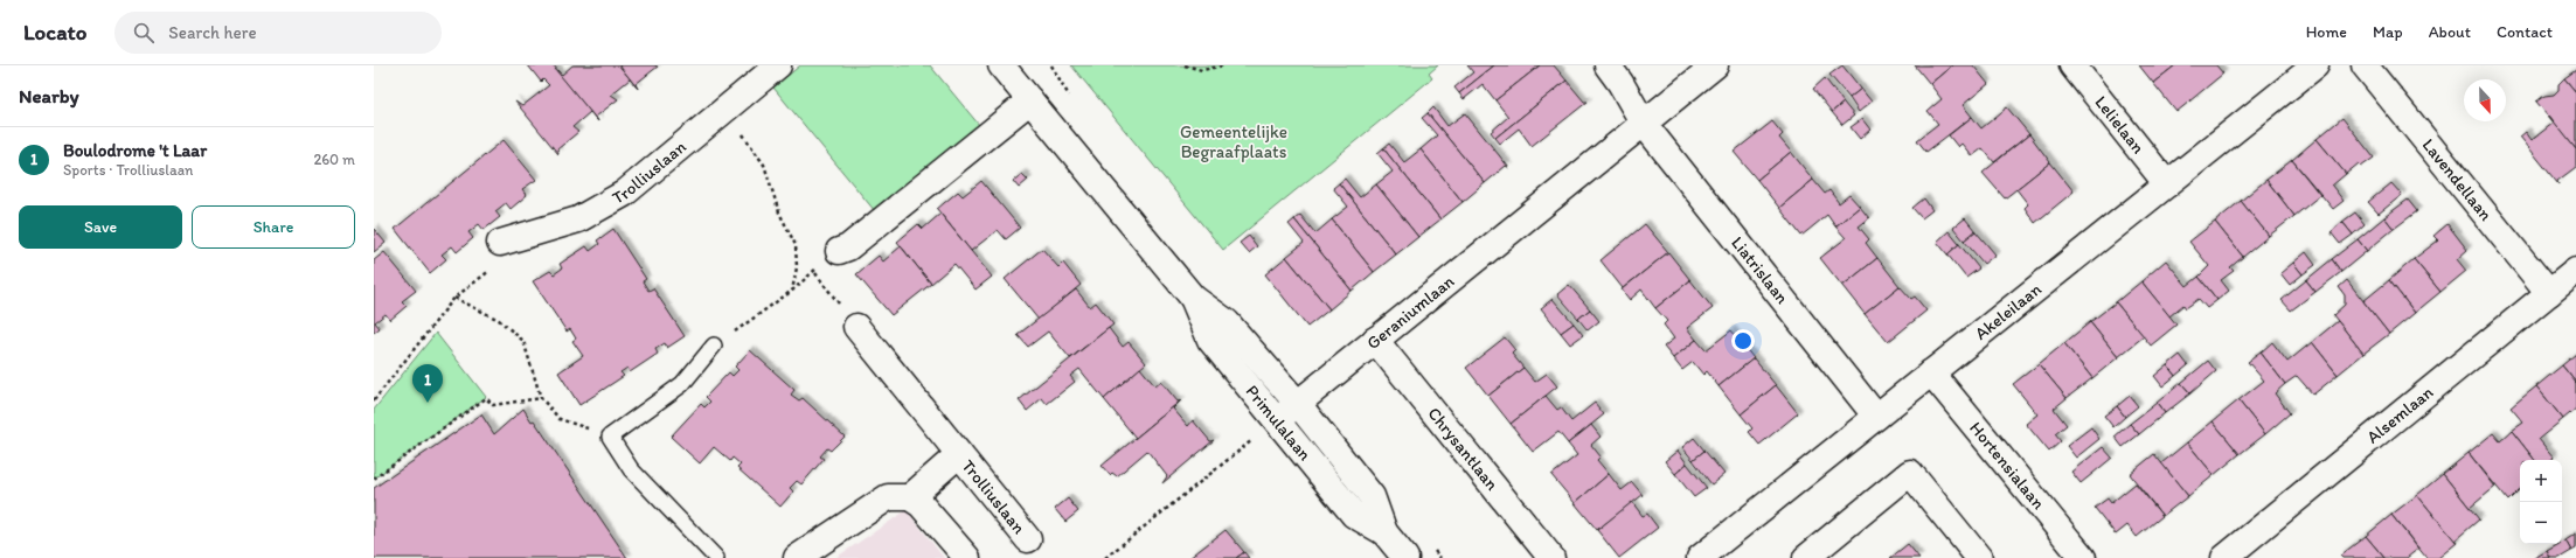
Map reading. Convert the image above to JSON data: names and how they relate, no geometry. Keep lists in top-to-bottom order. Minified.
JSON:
{"streets":{"street":["Lelielaan","Trolliuslaan","Lavendellaan","Liatrislaan","Geraniumlaan","Akeleilaan","Alsemlaan","Primulalaan","Chrysantlaan","Hortensialaan"]},"crossings":[["Lelielaan","Akeleilaan"],["Lavendellaan","Alsemlaan"],["Liatrislaan","Geraniumlaan"],["Liatrislaan","Akeleilaan"],["Geraniumlaan","Primulalaan"],["Geraniumlaan","Chrysantlaan"],["Akeleilaan","Hortensialaan"]],"parks":["Gemeentelijke Begraafplaats"],"north":"bottom","page":{"header":"Locato","search":"Search here","nav":["Home","Map","About","Contact"],"heading":"Nearby","list":[{"mark":"1","name":"Boulodrome 't Laar","note":"Sports · Trolliuslaan","value":"260 m"}],"buttons":["Save","Share"],"pins":"1","map_buttons":["+","−"]}}
